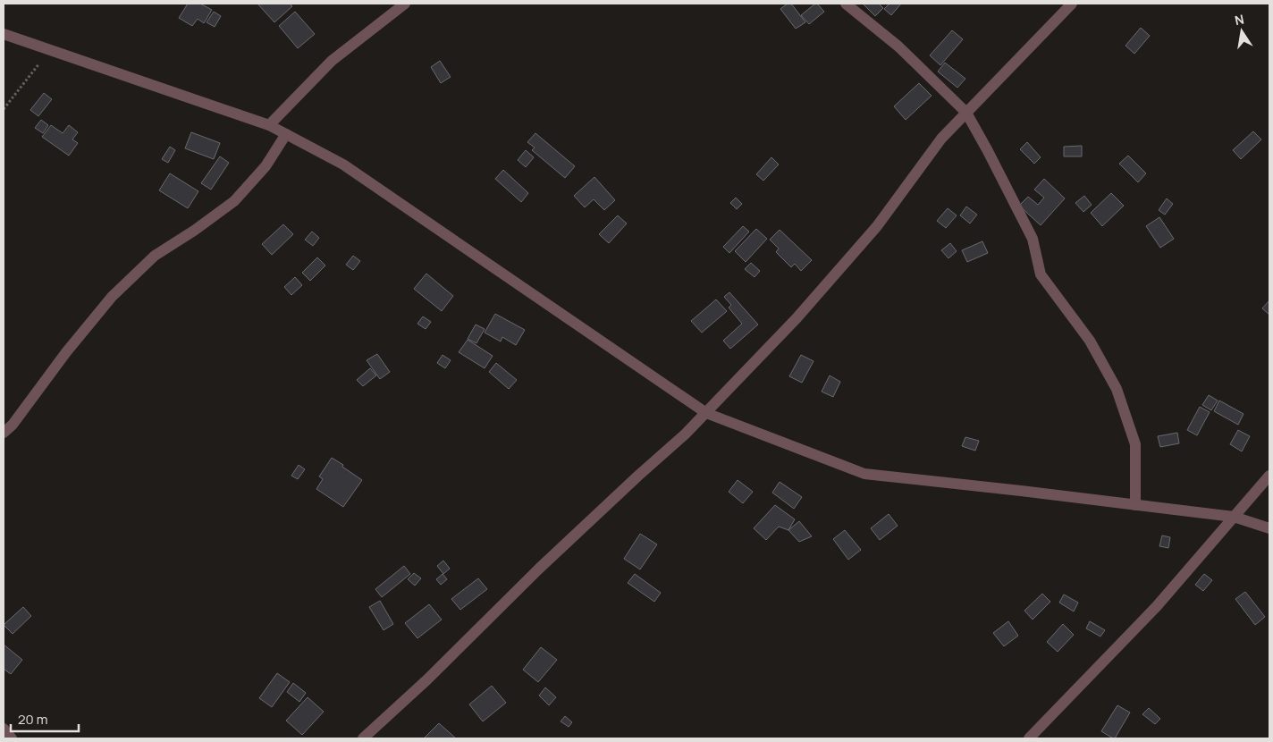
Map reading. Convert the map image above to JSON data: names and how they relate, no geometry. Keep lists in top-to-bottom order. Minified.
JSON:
{"scale_bar":"20 m","north":"top"}
